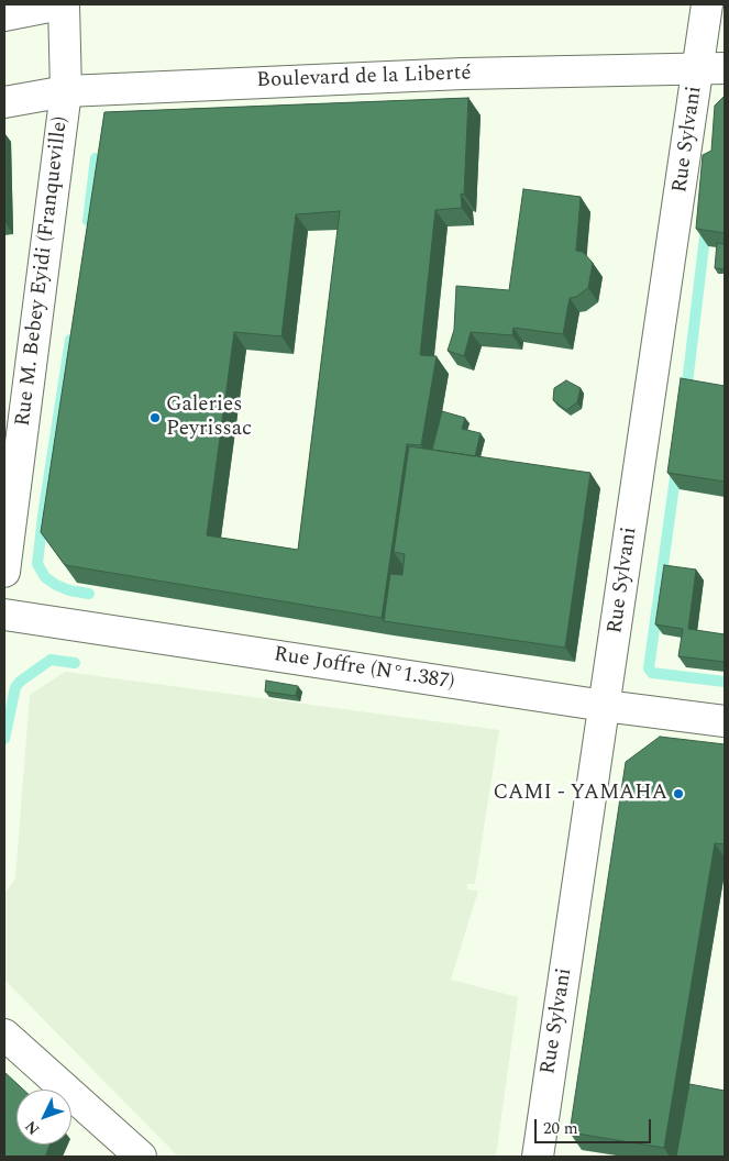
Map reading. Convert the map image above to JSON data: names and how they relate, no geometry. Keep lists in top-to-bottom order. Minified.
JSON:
{"streets":{"street":["Boulevard de la Liberté","Rue Sylvani","Rue M. Bebey Eyidi (Franqueville)","Rue Joffre (N°1.387)"]},"crossings":[["Boulevard de la Liberté","Rue Sylvani"],["Boulevard de la Liberté","Rue M. Bebey Eyidi (Franqueville)"],["Rue Sylvani","Rue Joffre (N°1.387)"]],"places":["Galeries Peyrissac","CAMI - YAMAHA"],"scale_bar":"20 m","north":"bottom left"}
